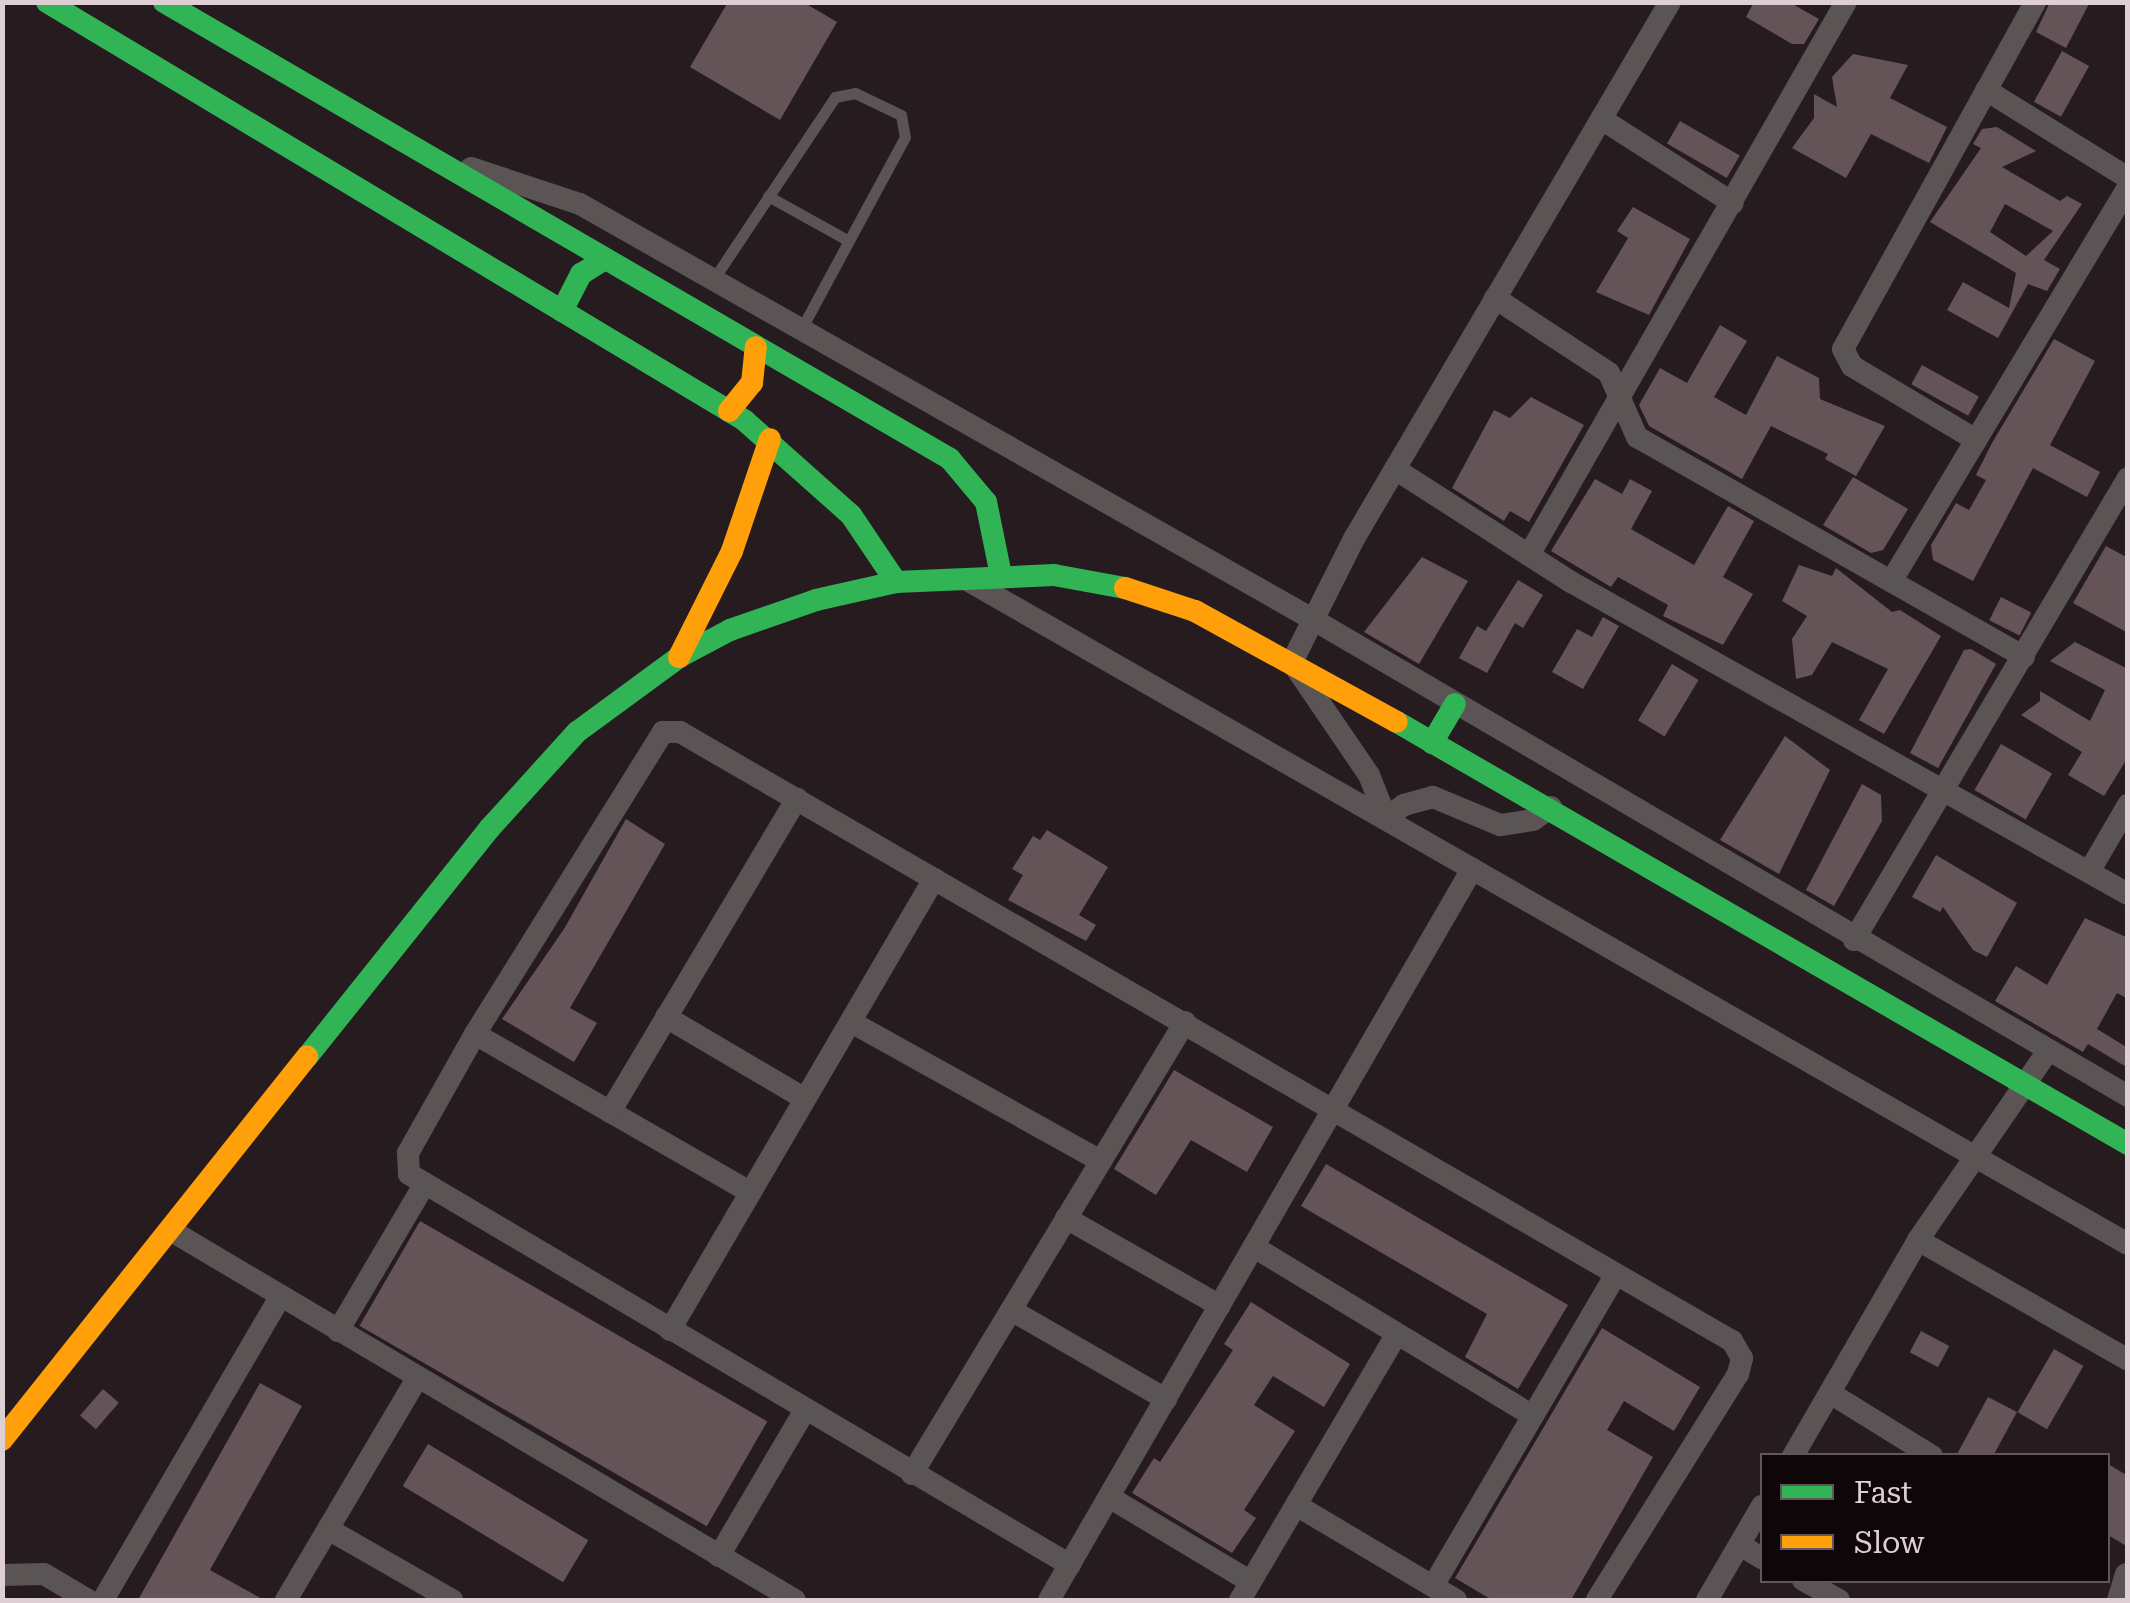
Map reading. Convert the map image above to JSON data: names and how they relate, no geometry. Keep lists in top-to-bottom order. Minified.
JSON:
{"legend":["Fast","Slow"]}
